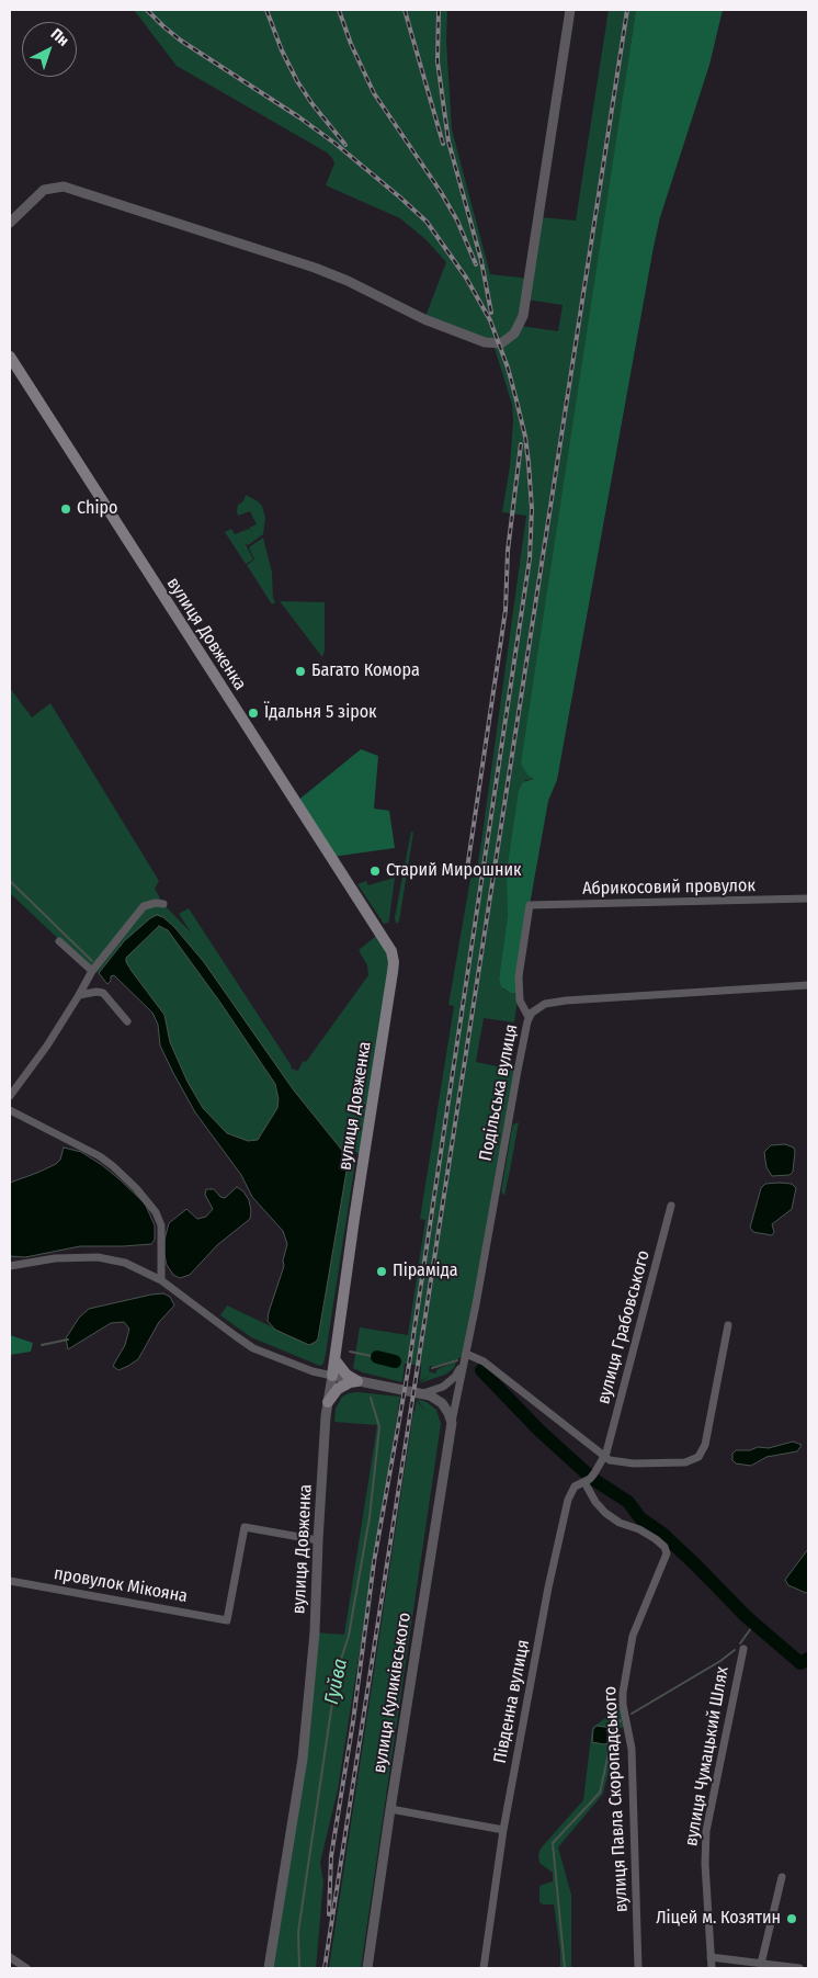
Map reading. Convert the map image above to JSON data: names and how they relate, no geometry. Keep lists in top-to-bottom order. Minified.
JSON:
{"streets":{"main road":["вулиця Довженка"],"street":["Абрикосовий провулок","Подільська вулиця","вулиця Грабовського","провулок Мікояна","вулиця Куликівського","Південна вулиця","вулиця Чумацький Шлях","вулиця Павла Скоропадського"]},"crossings":[["вулиця Довженка","провулок Мікояна"],["Абрикосовий провулок","Подільська вулиця"],["Подільська вулиця","вулиця Куликівського"],["вулиця Грабовського","Південна вулиця"],["Південна вулиця","вулиця Павла Скоропадського"]],"water":["Гуйва"],"places":["Chipo","Багато Комора","Їдальня 5 зірок","Старий Мирошник","Піраміда","Ліцей м. Козятин"],"north":"top right"}
